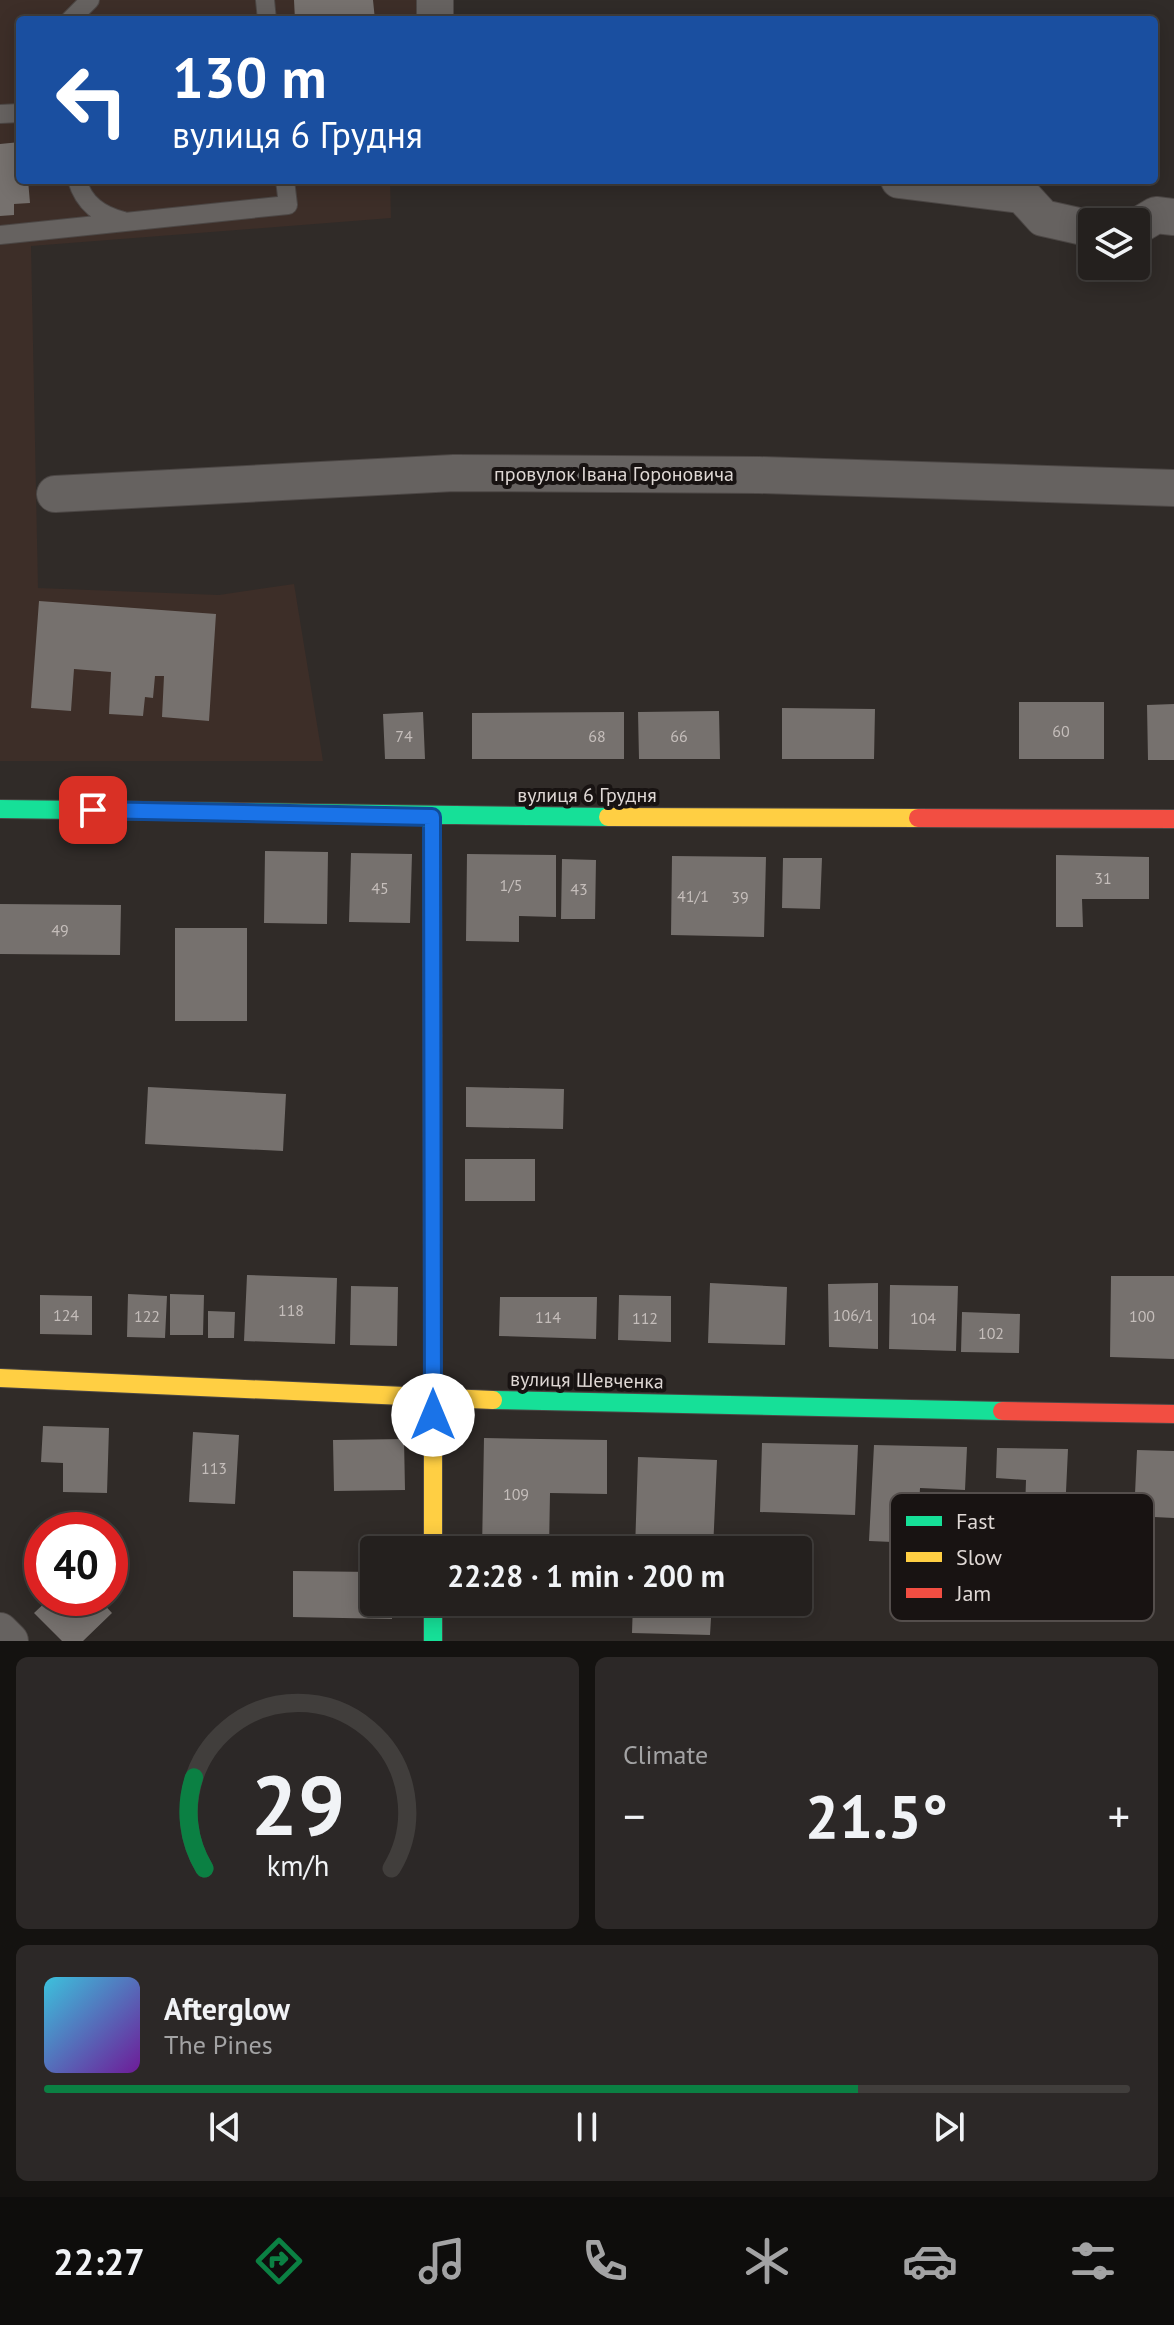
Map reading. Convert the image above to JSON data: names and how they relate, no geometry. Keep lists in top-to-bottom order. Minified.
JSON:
{"streets":{"street":["провулок Івана Гороновича","вулиця 6 Грудня","вулиця Шевченка"]},"house_numbers":["60","74","68","66","31","1/5","45","43","41/1","39","49","118","124","106/1","122","100","114","112","104","102","113","109"],"legend":["Fast","Slow","Jam"],"page":{"turn":["130 m","вулиця 6 Грудня"],"limit":"40","trip":"22:28 · 1 min · 200 m","tile":"Climate","heat":["−","21.5°","+"],"song":["Afterglow","The Pines"],"tabs":"22:27","gauge":["29","km/h"]}}
